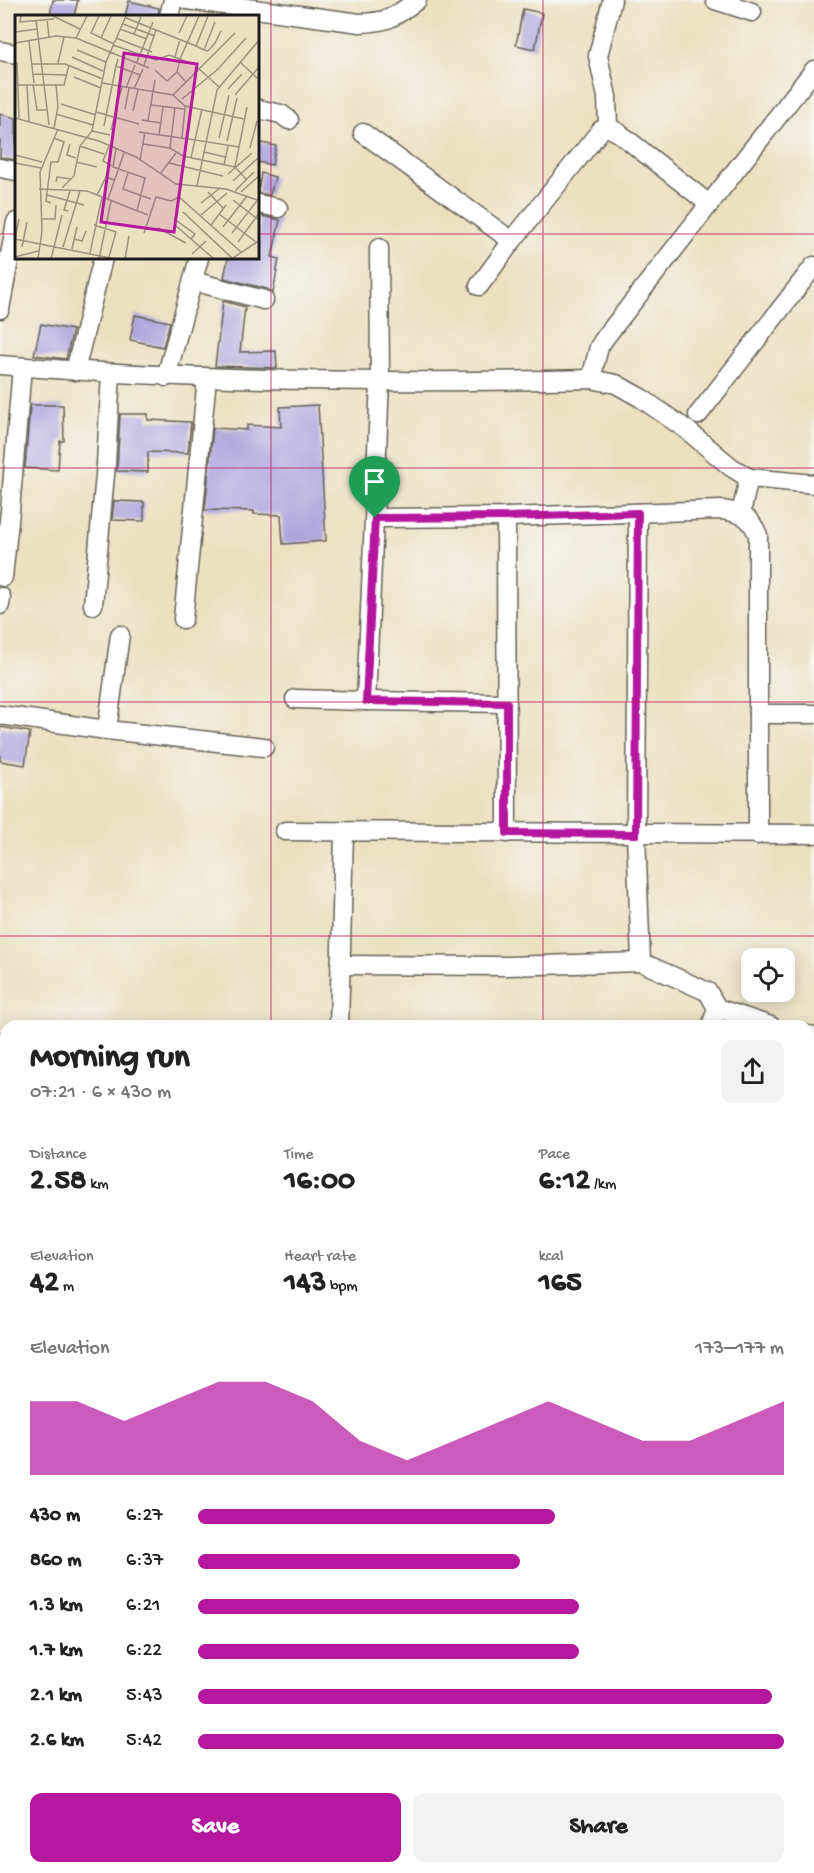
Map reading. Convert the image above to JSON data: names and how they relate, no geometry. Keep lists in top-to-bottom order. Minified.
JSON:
{"page":{"heading":["Morning run","07:21 · 6 × 430 m"],"stats":[["Distance","2.58 km"],["Time","16:00"],["Pace","6:12 /km"],["Elevation","42 m"],["Heart rate","143 bpm"],["kcal","165"]],"chart":["Elevation","173–177 m"],"list":[{"name":"430 m","note":"6:27"},{"name":"860 m","note":"6:37"},{"name":"1.3 km","note":"6:21"},{"name":"1.7 km","note":"6:22"},{"name":"2.1 km","note":"5:43"},{"name":"2.6 km","note":"5:42"}],"buttons":["Save","Share"]}}
